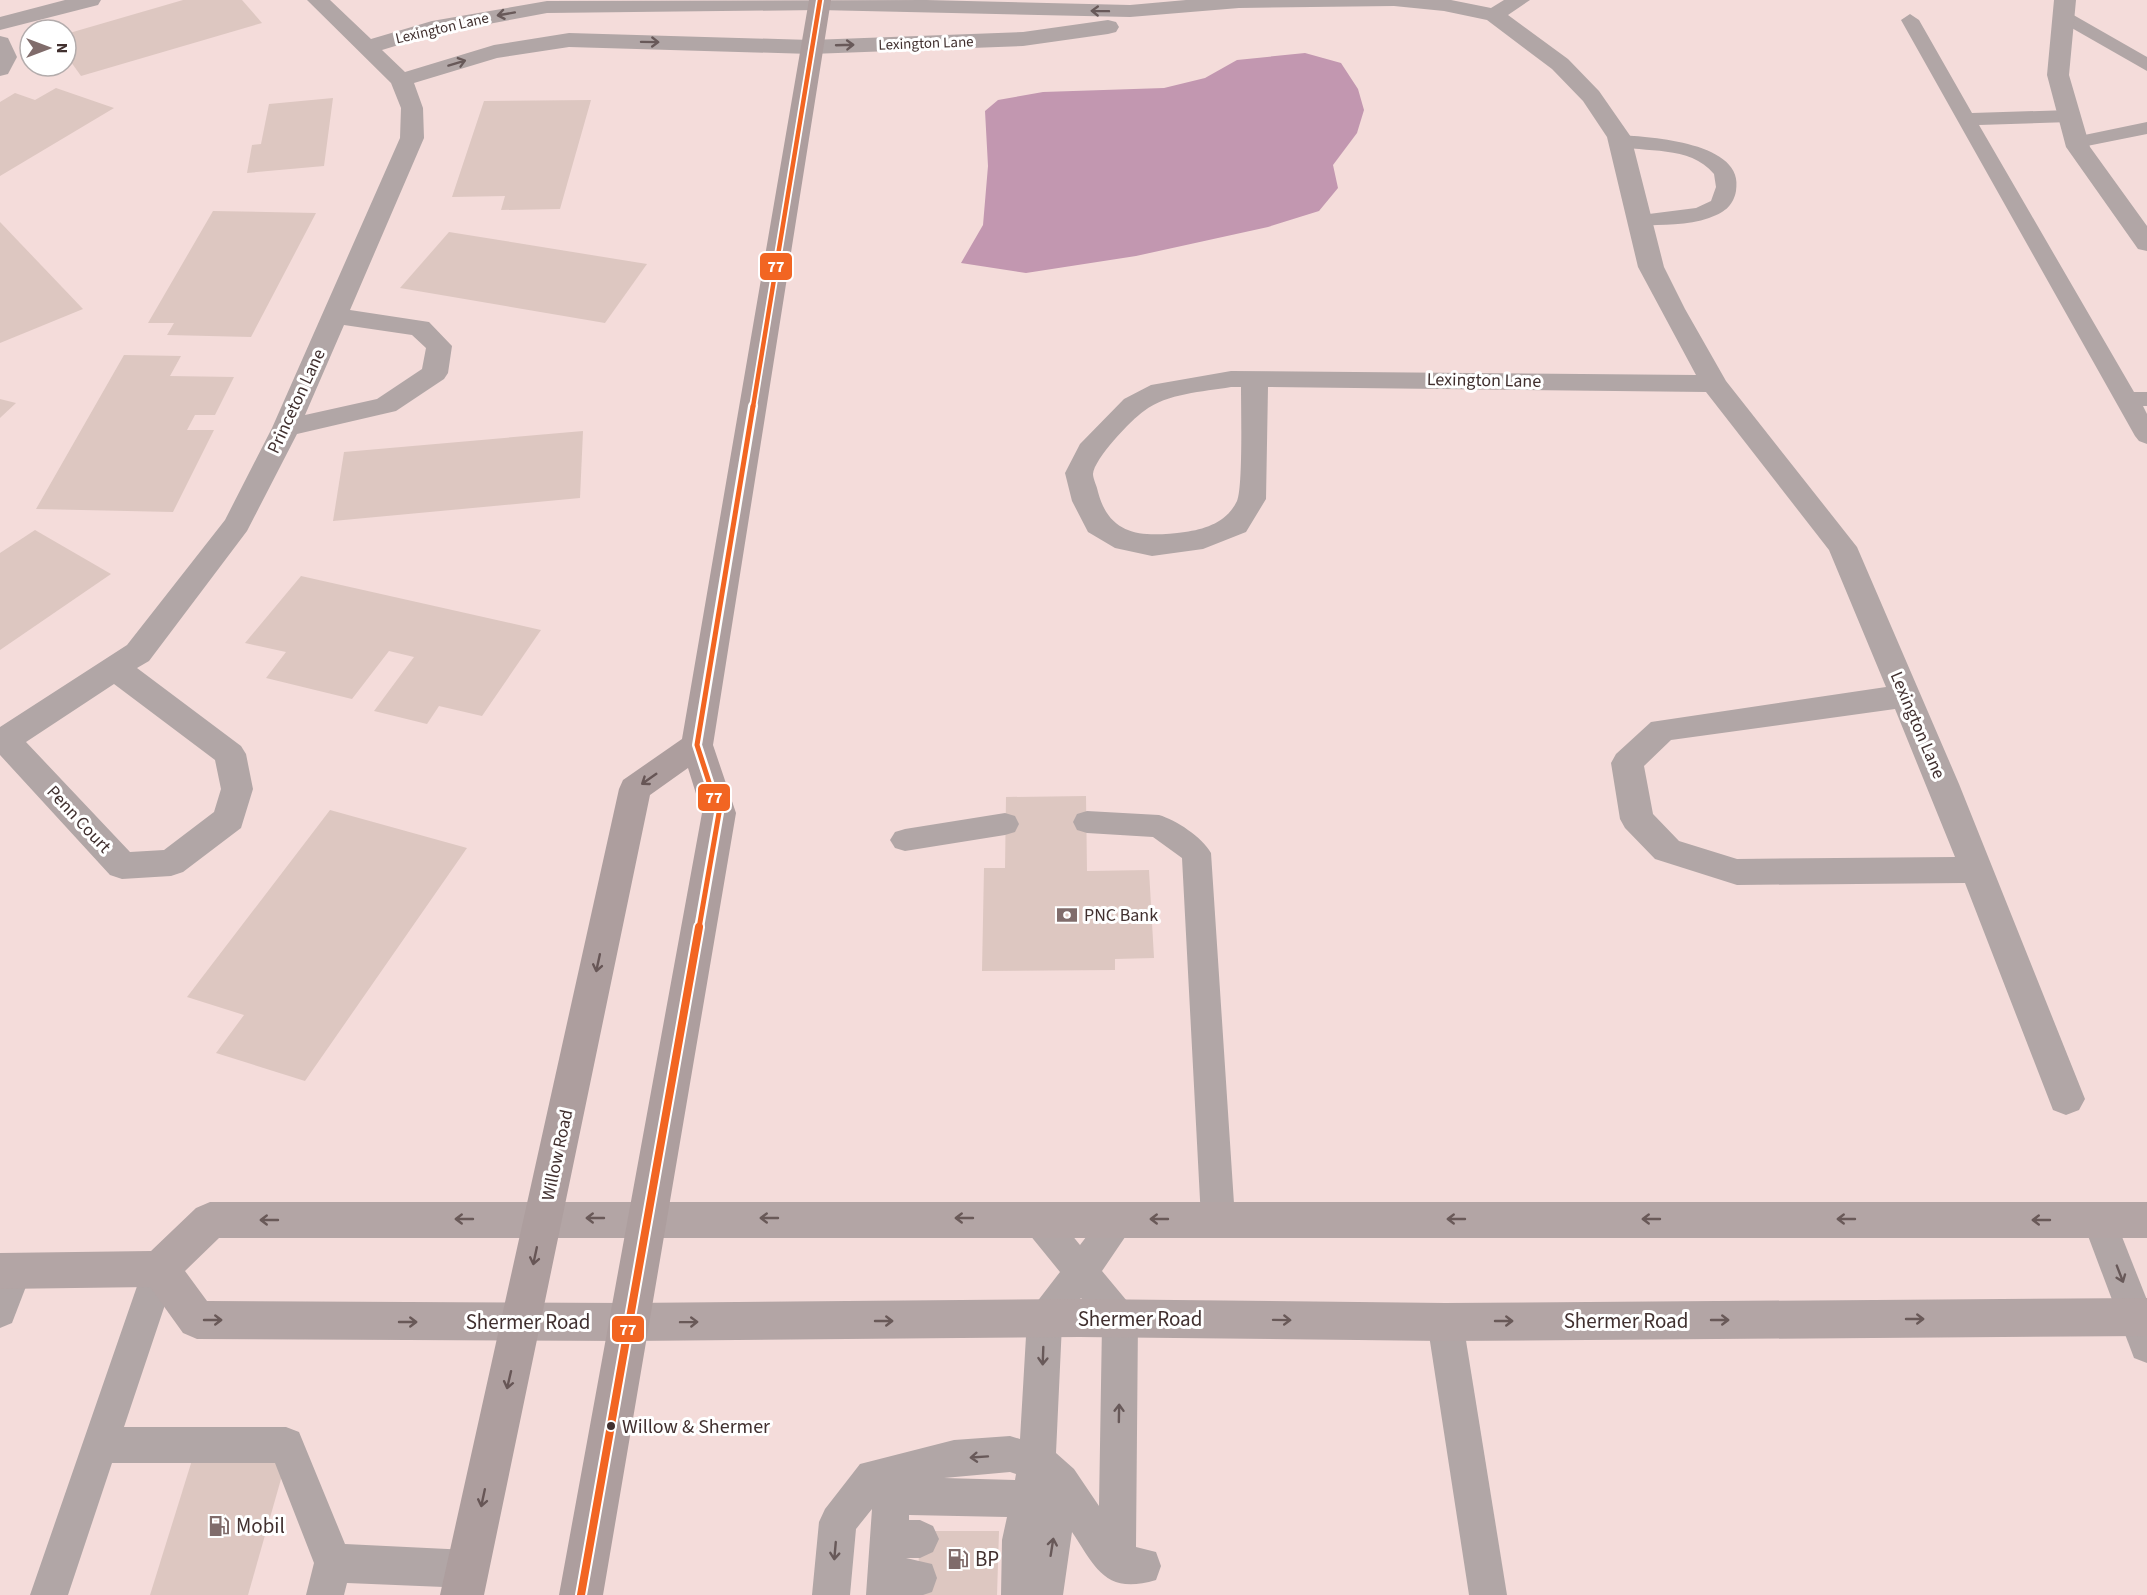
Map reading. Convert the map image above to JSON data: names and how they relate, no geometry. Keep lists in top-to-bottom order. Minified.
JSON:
{"streets":{"main road":["Willow Road","Shermer Road"],"street":["Lexington Lane","Princeton Lane","Penn Court"]},"crossings":[["Lexington Lane","Princeton Lane"],["Princeton Lane","Penn Court"],["Willow Road","Shermer Road"]],"places":{"bank":["PNC Bank"],"other":["Willow & Shermer"],"fuel station":["Mobil","BP"]},"lines":["transit line 77"],"north":"right"}
